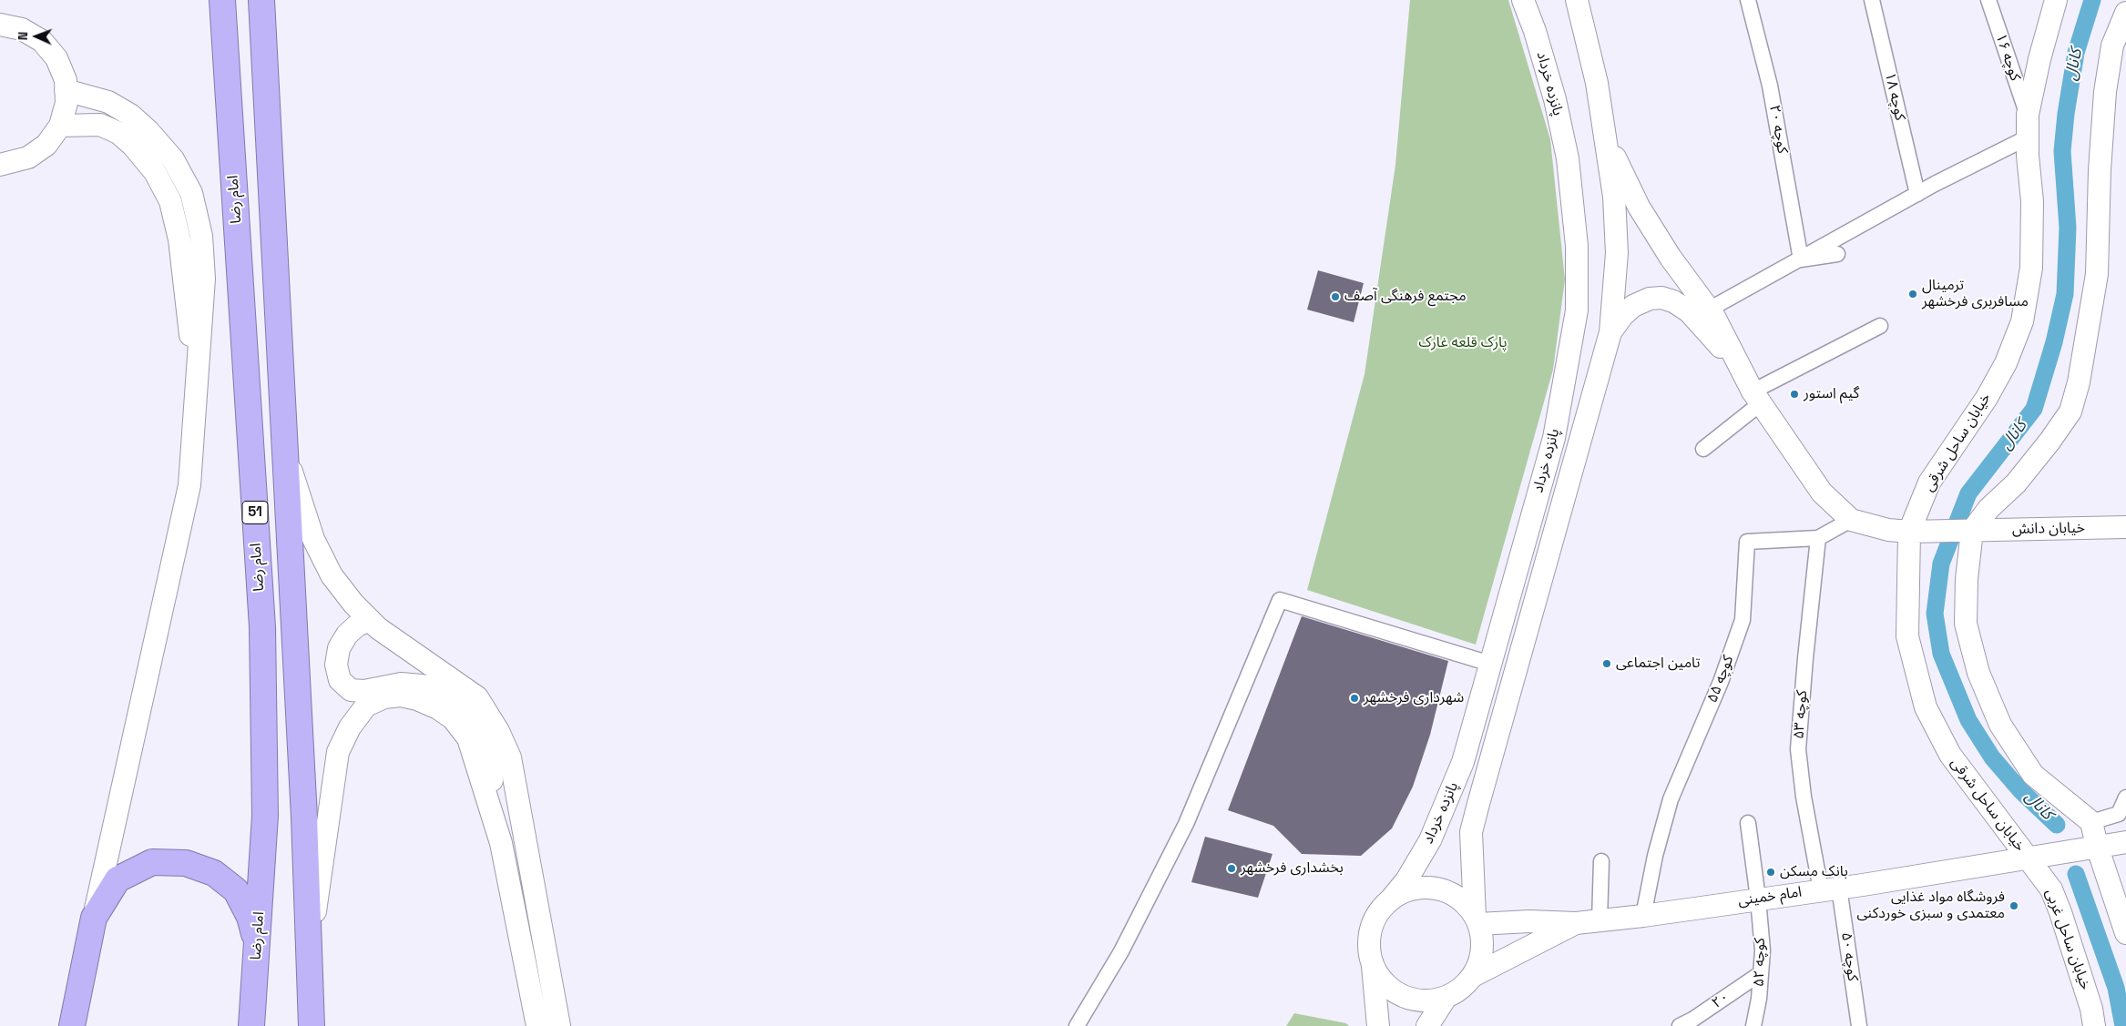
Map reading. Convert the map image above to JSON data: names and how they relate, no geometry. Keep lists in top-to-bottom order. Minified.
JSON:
{"streets":{"highway":["امام رضا","51"],"main road":["پانزده خرداد","خیابان ساحل شرقی","خیابان دانش","امام خمینی","خیابان ساحل غربی"],"street":["کوچه ۱۶","کوچه ۱۸","کوچه ۲۰","کوچه ۵۵","کوچه ۵۳","کوچه ۵۰","کوچه ۵۲","۲۰"]},"crossings":[["کوچه ۱۶","خیابان ساحل شرقی"],["پانزده خرداد","امام خمینی"],["خیابان ساحل شرقی","خیابان دانش"],["خیابان ساحل شرقی","امام خمینی"],["خیابان ساحل شرقی","خیابان ساحل غربی"],["خیابان دانش","کوچه ۵۵"],["کوچه ۵۵","کوچه ۵۳"],["کوچه ۵۵","امام خمینی"],["کوچه ۵۳","امام خمینی"],["کوچه ۵۳","کوچه ۵۰"],["امام خمینی","خیابان ساحل غربی"],["امام خمینی","کوچه ۵۰"],["امام خمینی","کوچه ۵۲"],["کوچه ۵۲","۲۰"]],"water":["کانال"],"parks":["پارک قلعه غارک"],"places":["ترمینال مسافربری فرخشهر","مجتمع فرهنگی آصف","گیم استور","تامین اجتماعی","شهرداری فرخشهر","بخشداری فرخشهر","بانک مسکن","فروشگاه مواد غذایی معتمدی و سبزی خوردکنی"],"north":"left"}
